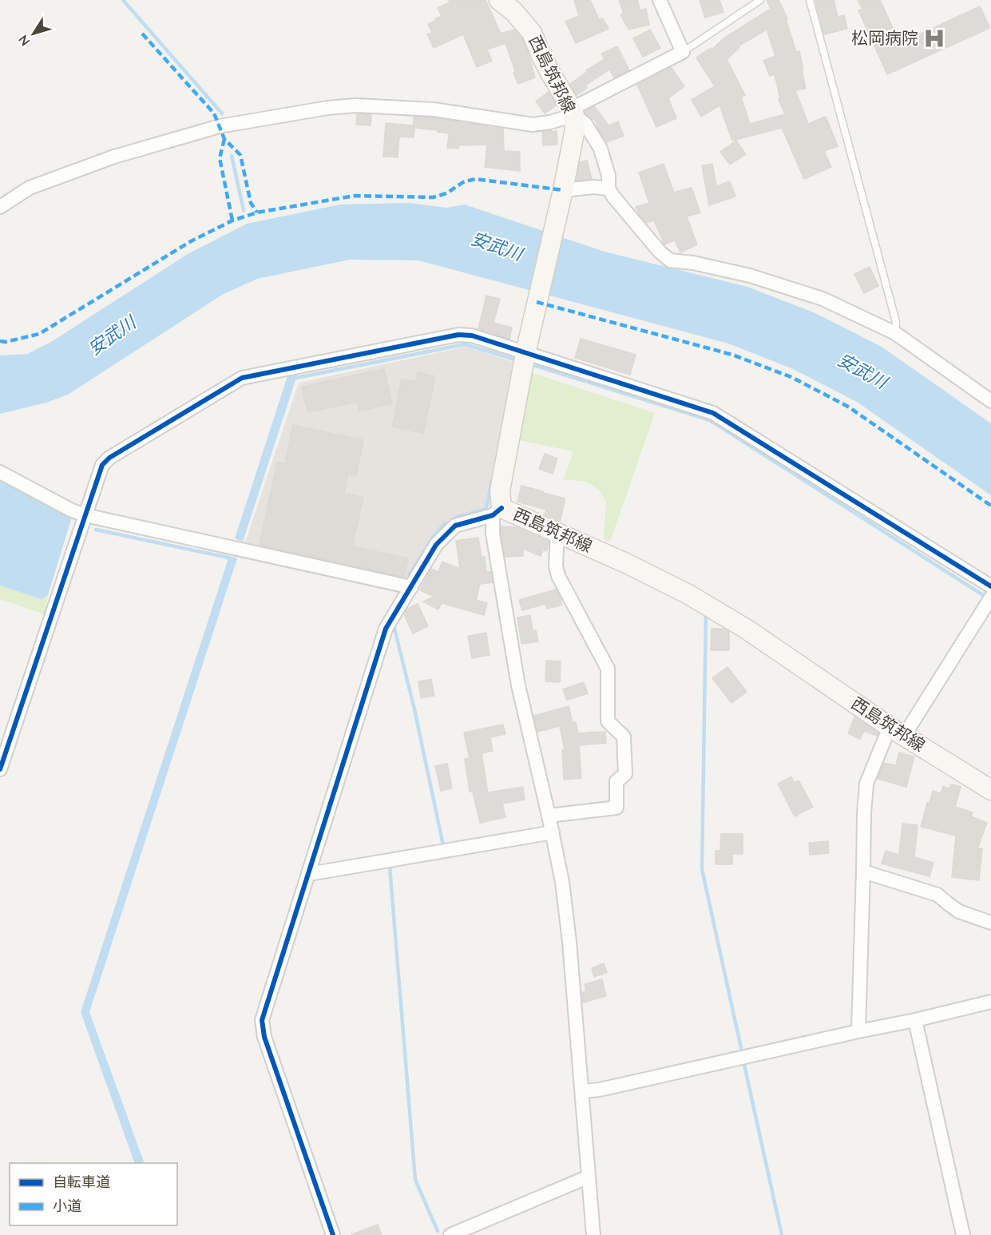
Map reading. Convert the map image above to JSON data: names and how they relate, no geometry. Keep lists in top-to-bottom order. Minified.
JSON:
{"streets":{"main road":["西島筑邦線"]},"water":["安武川"],"places":{"hospital":["松岡病院"]},"legend":["自転車道","小道"],"north":"bottom left"}
